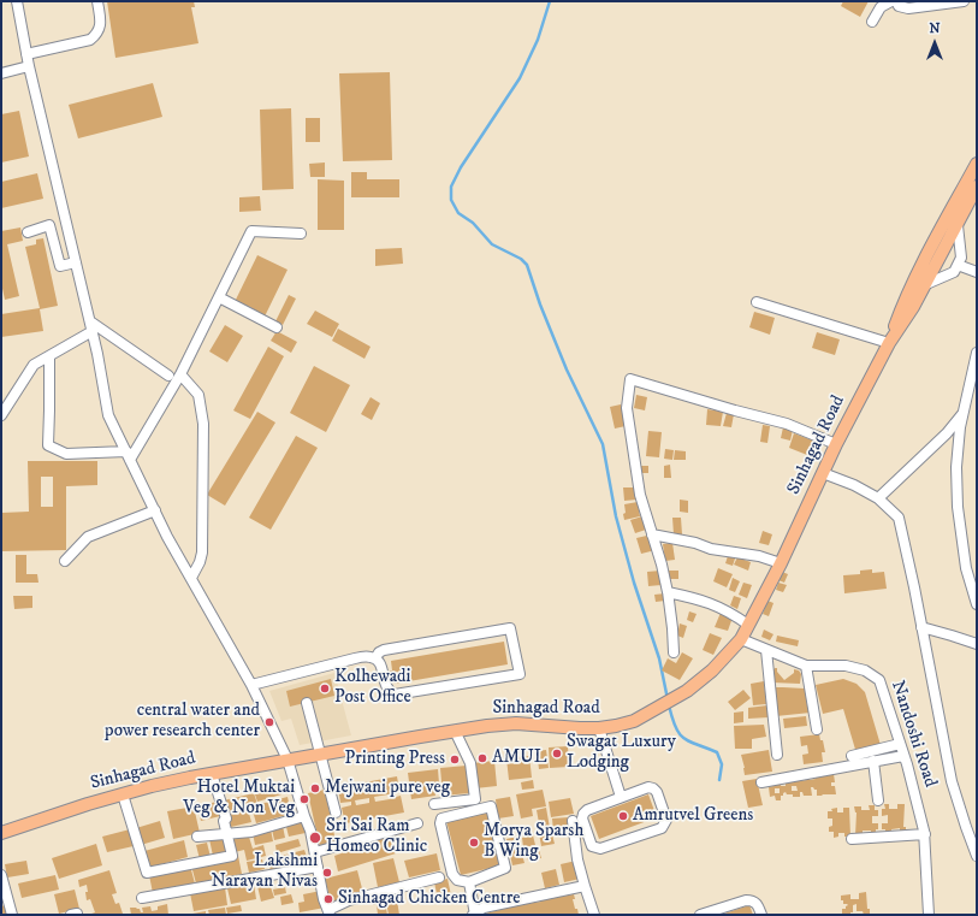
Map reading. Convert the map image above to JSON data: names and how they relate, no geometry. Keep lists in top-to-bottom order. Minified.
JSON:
{"streets":{"main road":["Sinhagad Road"],"street":["Nandoshi Road"]},"crossings":[["Sinhagad Road","Nandoshi Road"]],"places":["Kolhewadi Post Office","central water and power research center","Swagat Luxury Lodging","AMUL","Printing Press","Mejwani pure veg","Hotel Muktai Veg & Non Veg","Amrutvel Greens","Sri Sai Ram Homeo Clinic","Morya Sparsh B Wing","Lakshmi Narayan Nivas","Sinhagad Chicken Centre"],"north":"top"}
